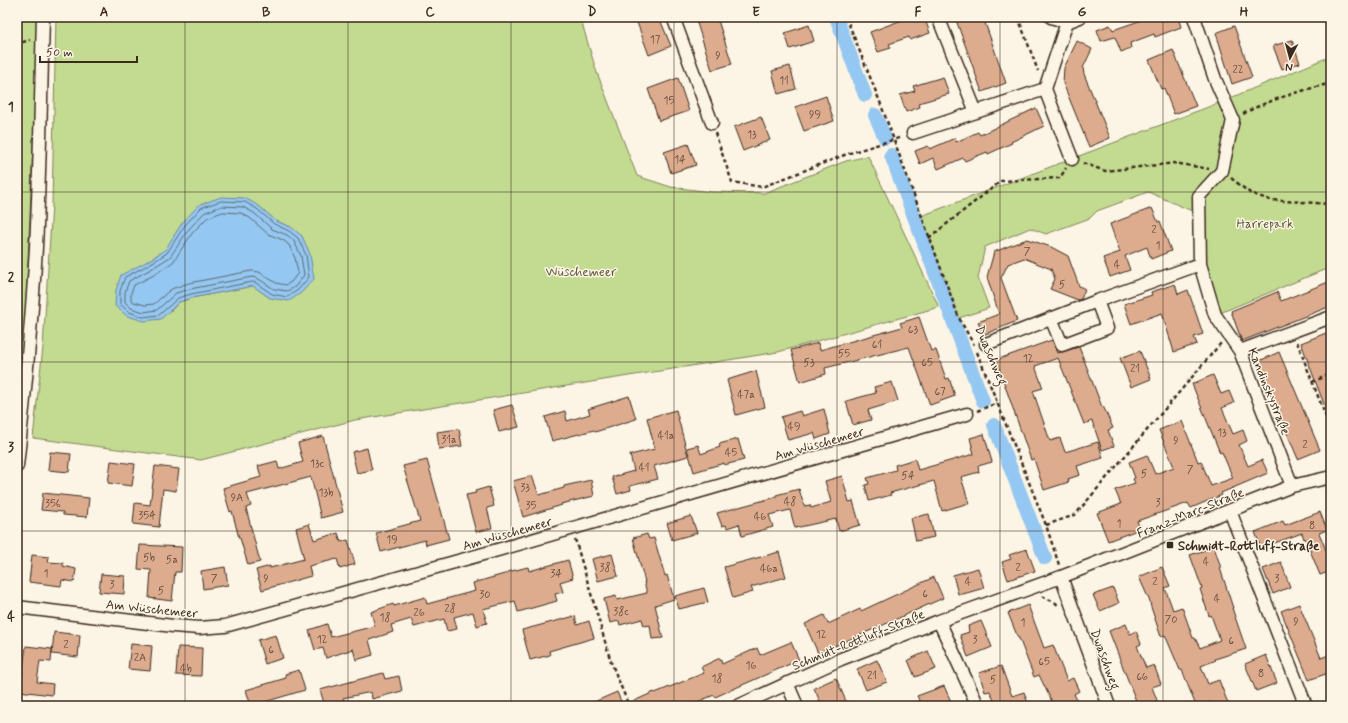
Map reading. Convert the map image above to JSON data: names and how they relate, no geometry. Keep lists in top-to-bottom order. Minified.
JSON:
{"streets":{"street":["Dwaschweg","Kandinskystraße","Am Wüschemeer","Franz-Marc-Straße","Schmidt-Rottluff-Straße"]},"crossings":[["Dwaschweg","Franz-Marc-Straße"],["Dwaschweg","Schmidt-Rottluff-Straße"],["Kandinskystraße","Franz-Marc-Straße"],["Franz-Marc-Straße","Schmidt-Rottluff-Straße"]],"parks":["Harrepark","Wüschemeer"],"places":{"transit":["Schmidt-Rottluff-Straße"]},"house_numbers":["17","9","22","11","15","99","13","14","2","1","7","4","5","63","61","55","12","53","65","21","67","47a","49","13","41a","31a","9","2","45","13c","41","7","5","54","33","13b","9A","48","3","356","35","354","46","1","8","19","5b","5a","4","38","2","46a","1","34","7","9","3","4","2","3","5","6","30","4","28","38c","26","18","70","9","1","12","12","3","6","2","6","2A","65","16","4b","8","21","66","18","5"],"scale_bar":"50 m","north":"bottom","grid":{"columns":["A","B","C","D","E","F","G","H"],"rows":["1","2","3","4"]}}
